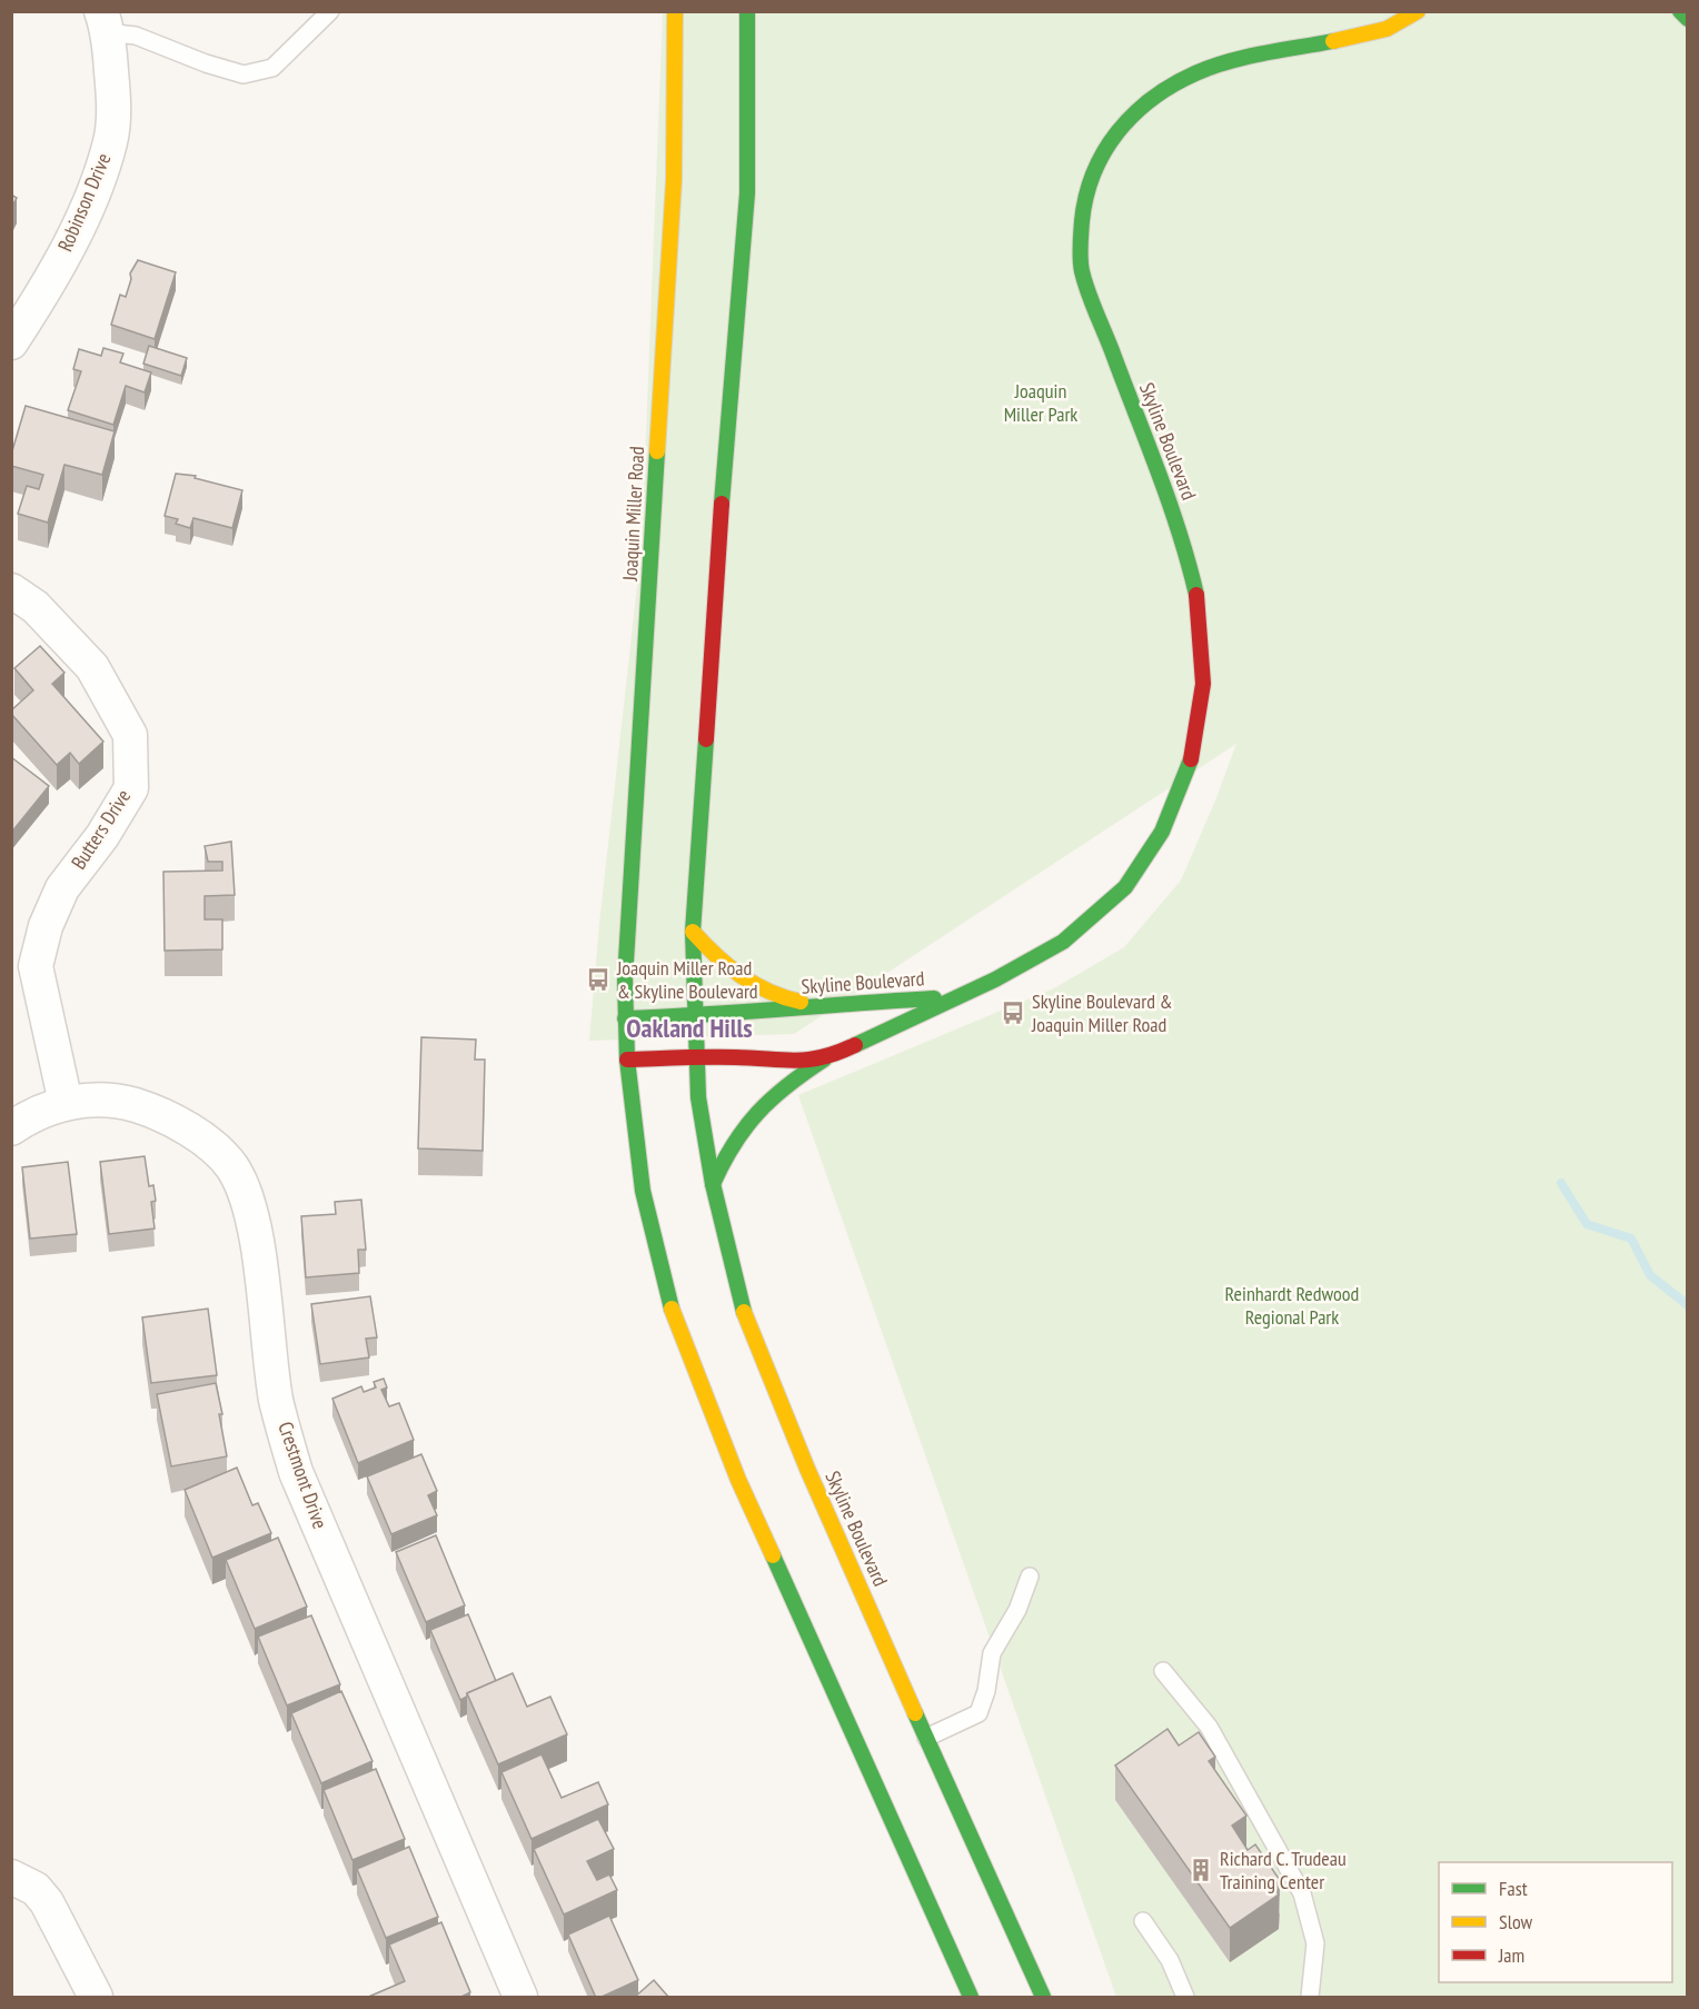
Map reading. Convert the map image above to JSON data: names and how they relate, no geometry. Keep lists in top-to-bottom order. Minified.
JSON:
{"streets":{"main road":["Skyline Boulevard","Joaquin Miller Road"],"street":["Robinson Drive","Butters Drive","Crestmont Drive"]},"crossings":[["Skyline Boulevard","Joaquin Miller Road"],["Butters Drive","Crestmont Drive"]],"districts":["Oakland Hills"],"parks":["Joaquin Miller Park","Reinhardt Redwood Regional Park"],"places":{"bus stop":["Joaquin Miller Road & Skyline Boulevard","Skyline Boulevard & Joaquin Miller Road"],"building":["Richard C. Trudeau Training Center"]},"legend":["Fast","Slow","Jam"]}
